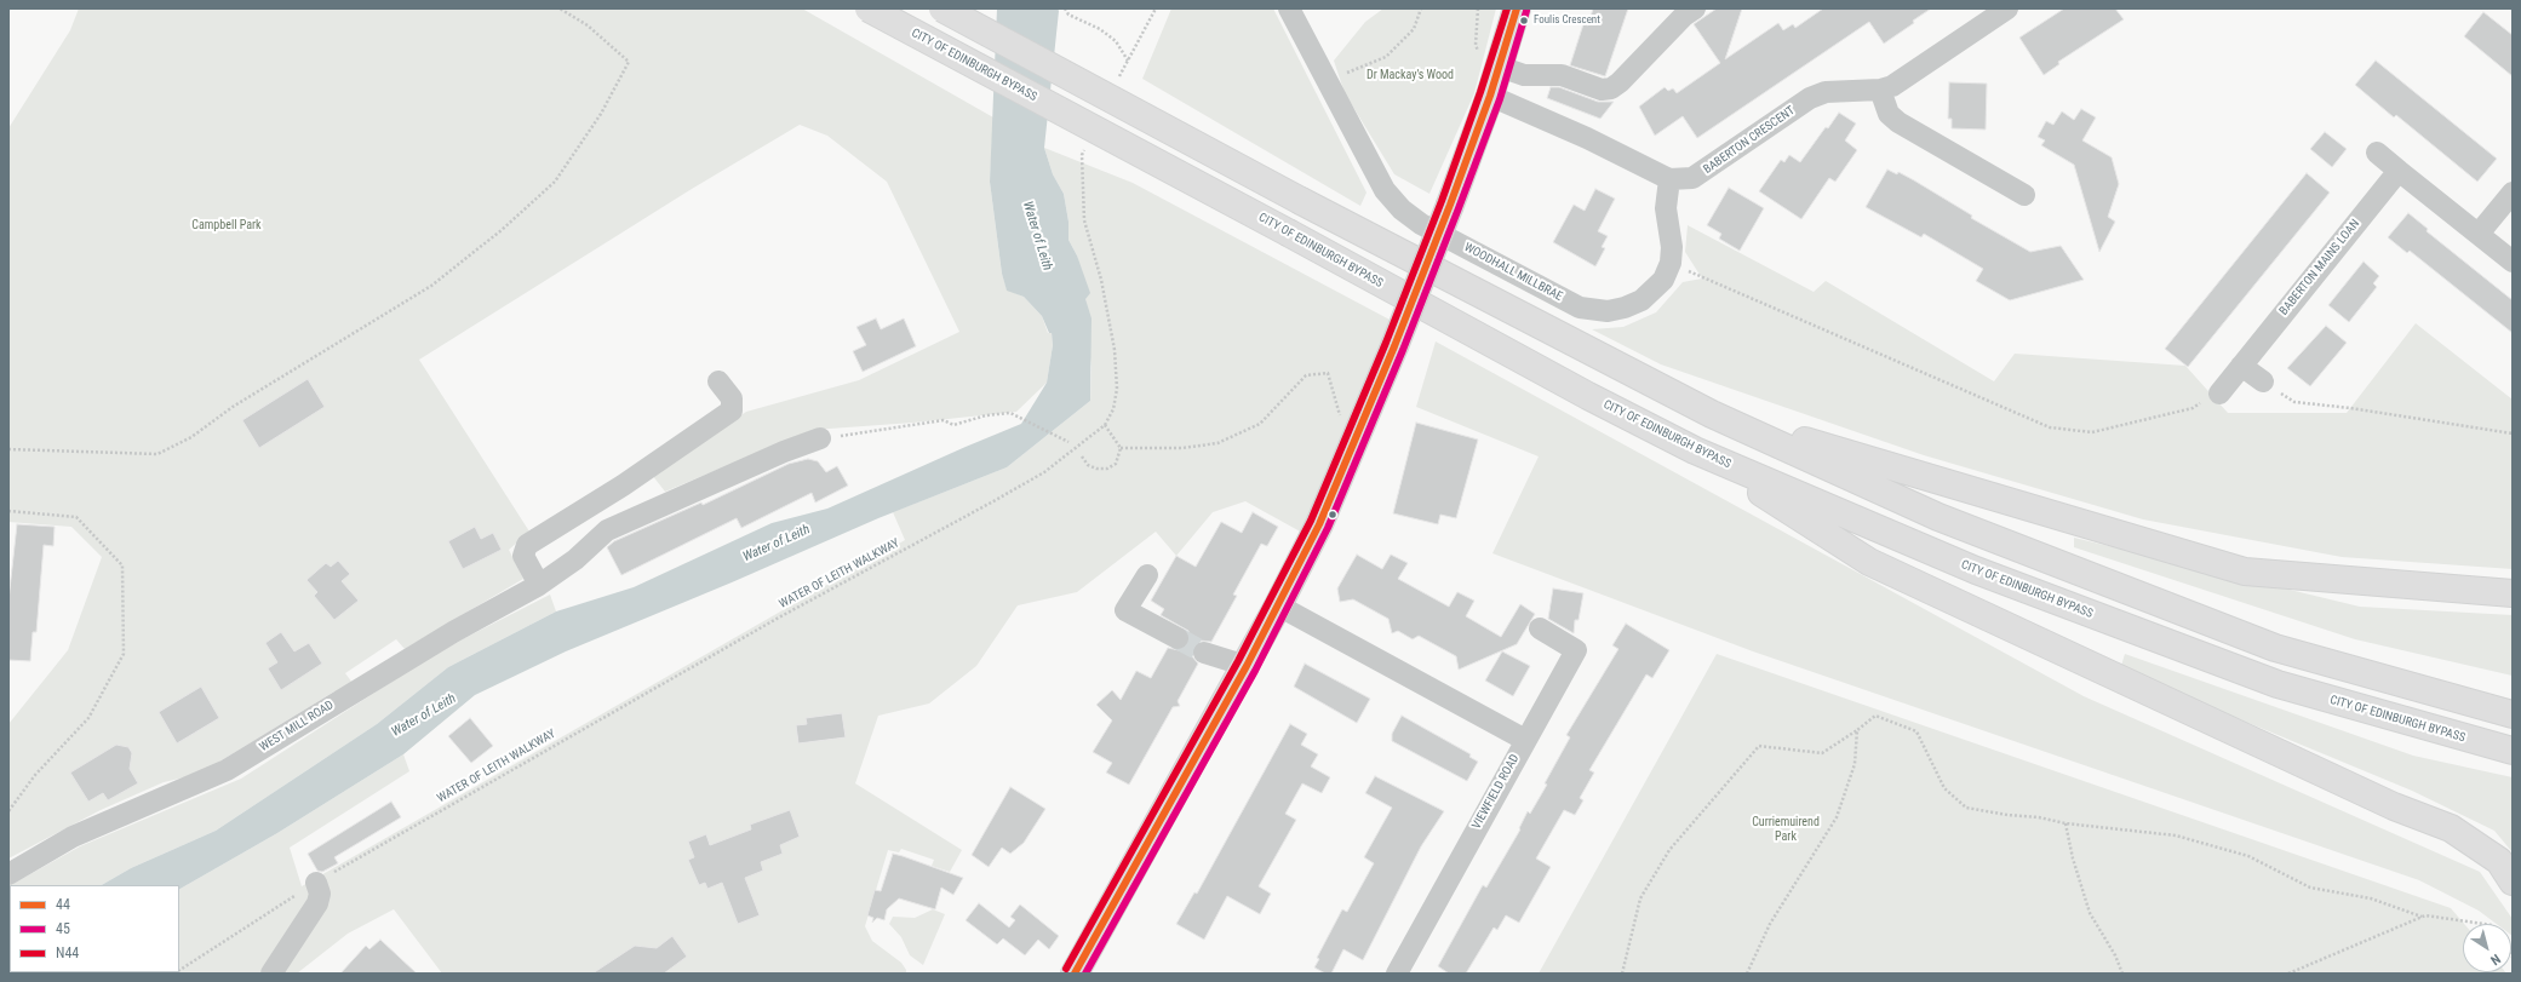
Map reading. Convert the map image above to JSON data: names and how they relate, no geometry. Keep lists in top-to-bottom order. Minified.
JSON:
{"streets":{"main road":["CITY OF EDINBURGH BYPASS"],"street":["BABERTON CRESCENT","BABERTON MAINS LOAN","WOODHALL MILLBRAE","WEST MILL ROAD","VIEWFIELD ROAD"],"path":["WATER OF LEITH WALKWAY"]},"crossings":[["BABERTON CRESCENT","WOODHALL MILLBRAE"]],"water":["Water of Leith"],"parks":["Dr Mackay's Wood","Campbell Park","Curriemuirend Park"],"places":["Foulis Crescent"],"lines":["transit line 44","transit line N44","transit line 45"],"legend":["44","45","N44"],"north":"bottom right"}
